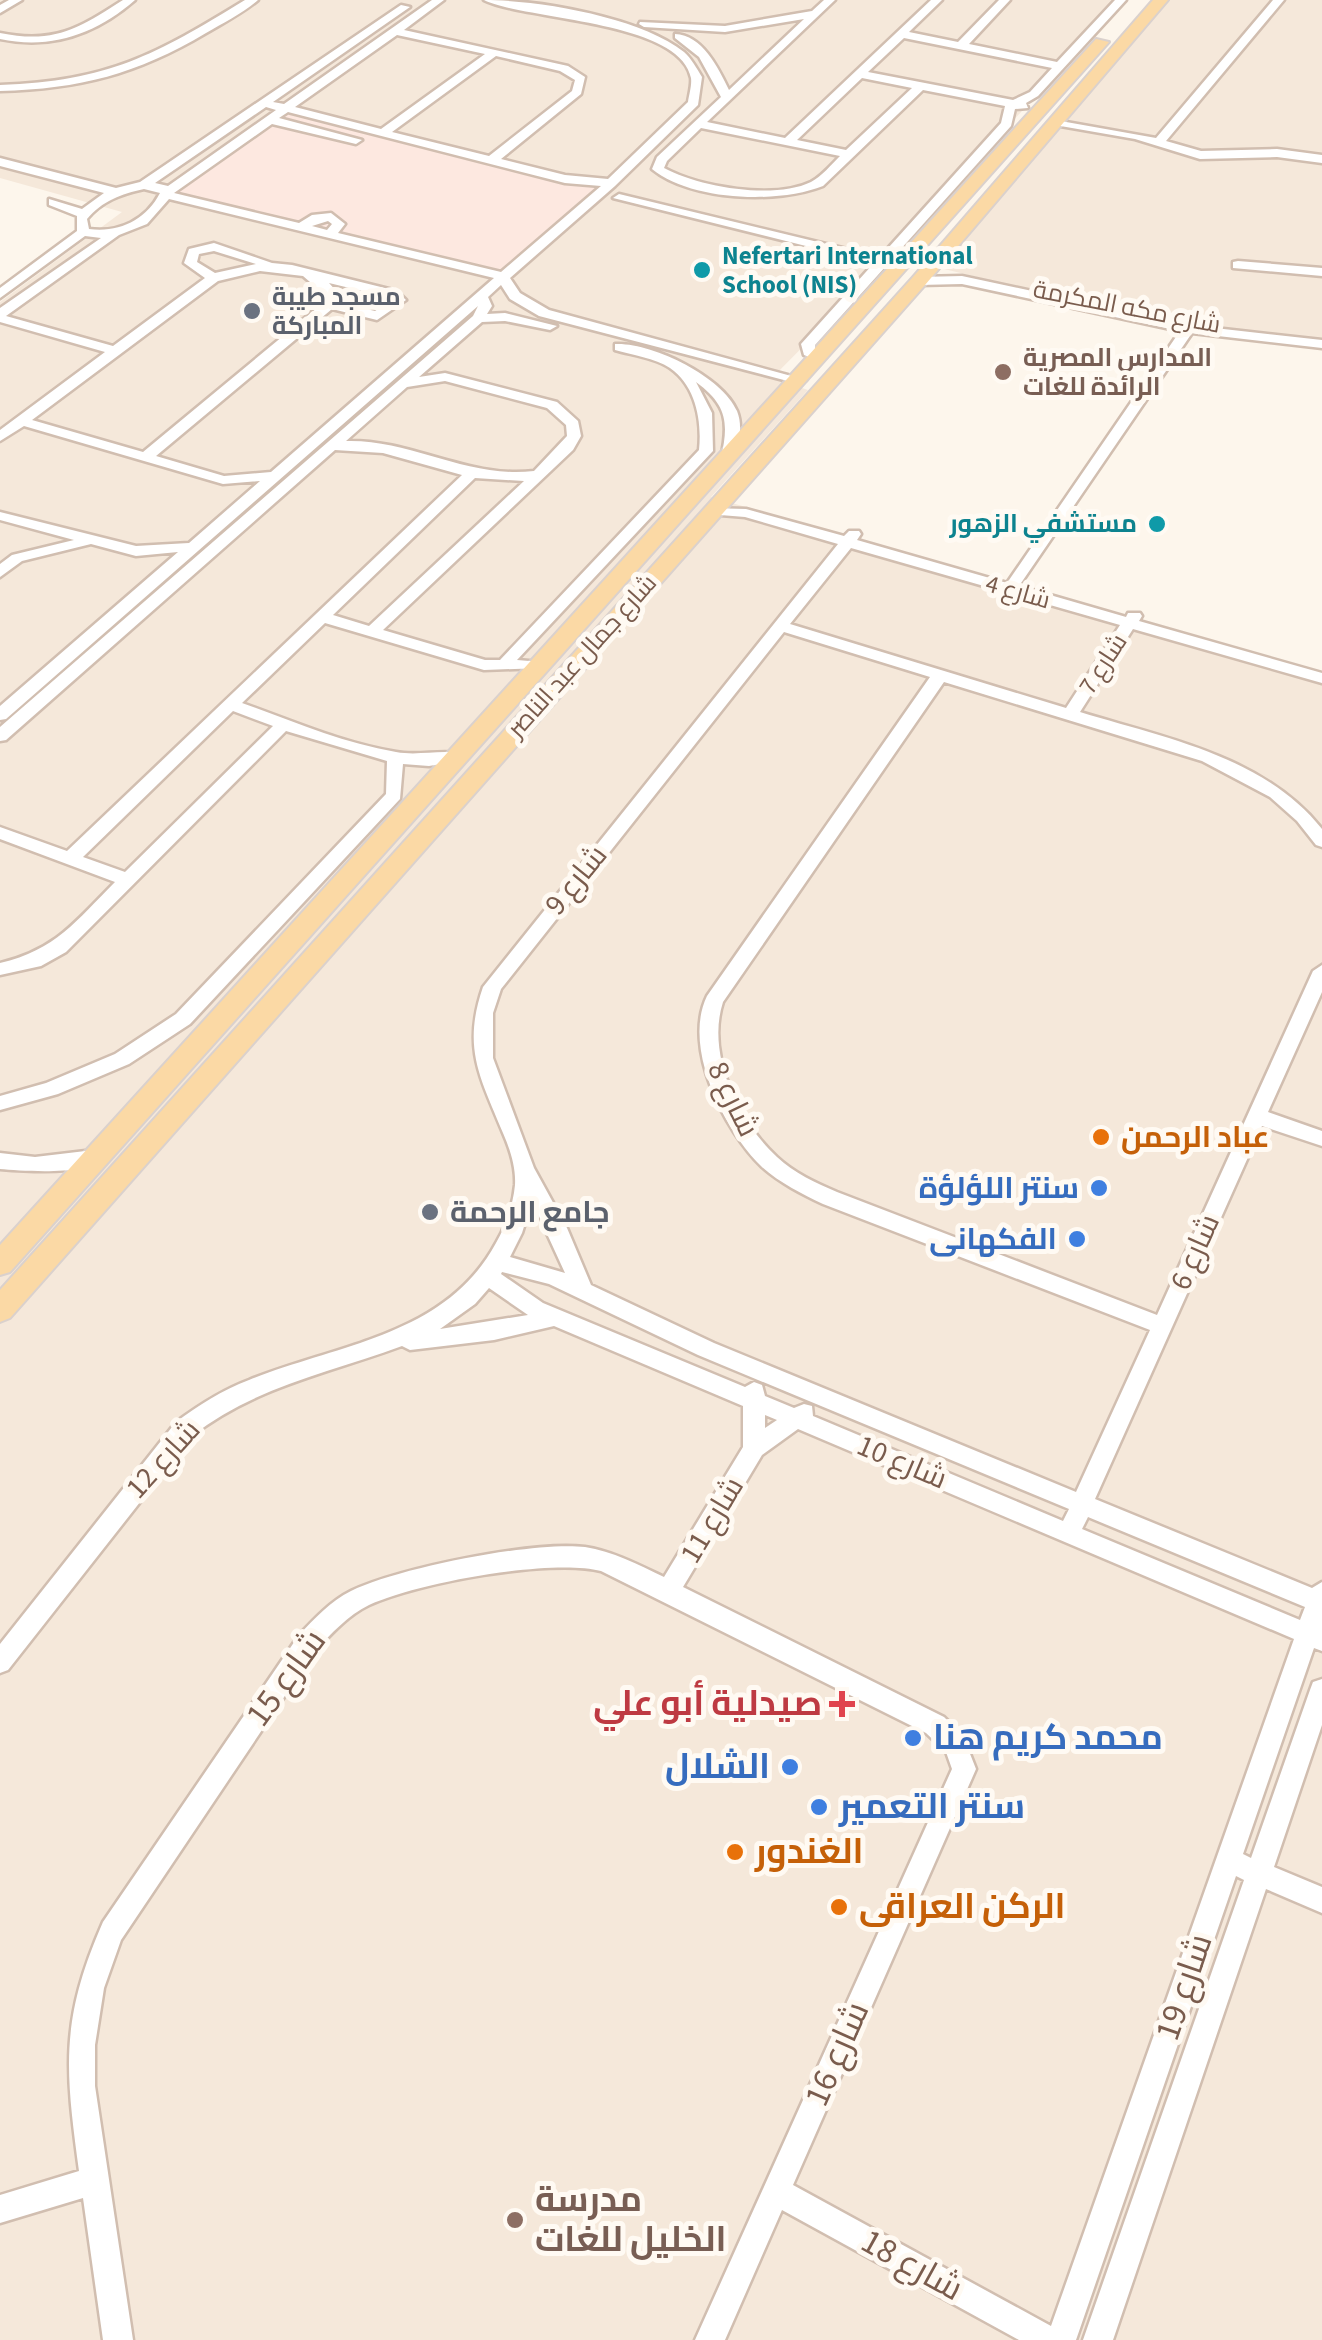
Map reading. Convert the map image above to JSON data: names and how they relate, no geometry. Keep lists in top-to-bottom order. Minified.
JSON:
{"streets":{"main road":["شارع جمال عبد الناصر"],"street":["شارع مكه المكرمة","شارع 4","شارع 7","شارع 9","شارع 8","شارع 6","شارع 12","شارع 10","شارع 11","شارع 15","شارع 19","شارع 16","شارع 18"]},"crossings":[["شارع مكه المكرمة","شارع جمال عبد الناصر"],["شارع 4","شارع جمال عبد الناصر"],["شارع 4","شارع 7"],["شارع 4","شارع 9"],["شارع 9","شارع 12"],["شارع 9","شارع 10"],["شارع 8","شارع 6"],["شارع 6","شارع 10"],["شارع 12","شارع 10"],["شارع 10","شارع 11"],["شارع 10","شارع 19"],["شارع 11","شارع 15"],["شارع 15","شارع 16"],["شارع 16","شارع 18"]],"places":{"other":["Nefertari International School (NIS)","مسجد طيبة المباركة","المدارس المصرية الرائدة للغات","مستشفي الزهور","عباد الرحمن","سنتر اللؤلؤة","جامع الرحمة","الفكهانى","محمد كريم هنا","الشلال","سنتر التعمير","الغندور","الركن العراقى","مدرسة الخليل للغات"],"health":["صيدلية أبو علي"]}}
